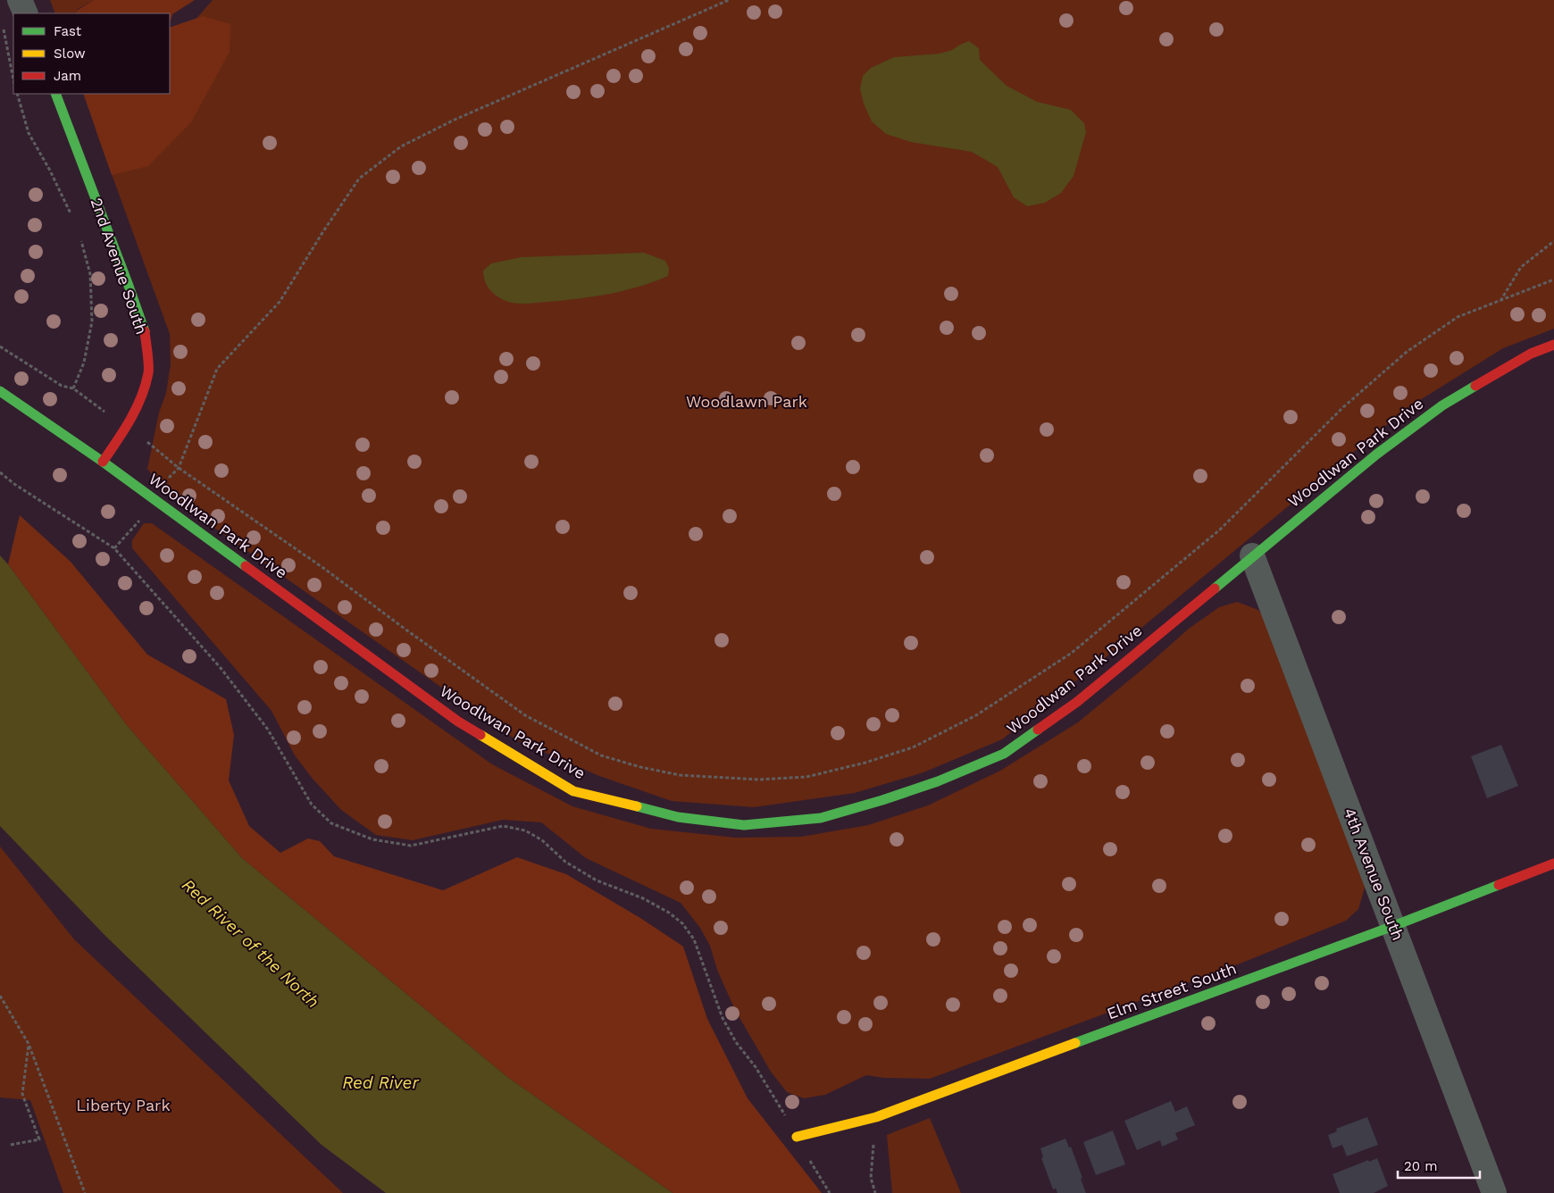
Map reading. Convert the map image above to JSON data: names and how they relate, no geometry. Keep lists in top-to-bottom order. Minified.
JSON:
{"streets":{"street":["2nd Avenue South","Woodlwan Park Drive","4th Avenue South","Elm Street South"]},"crossings":[["2nd Avenue South","Woodlwan Park Drive"],["Woodlwan Park Drive","4th Avenue South"],["4th Avenue South","Elm Street South"]],"water":["Red River of the North","Red River"],"parks":["Woodlawn Park","Liberty Park"],"legend":["Fast","Slow","Jam"],"scale_bar":"20 m"}
